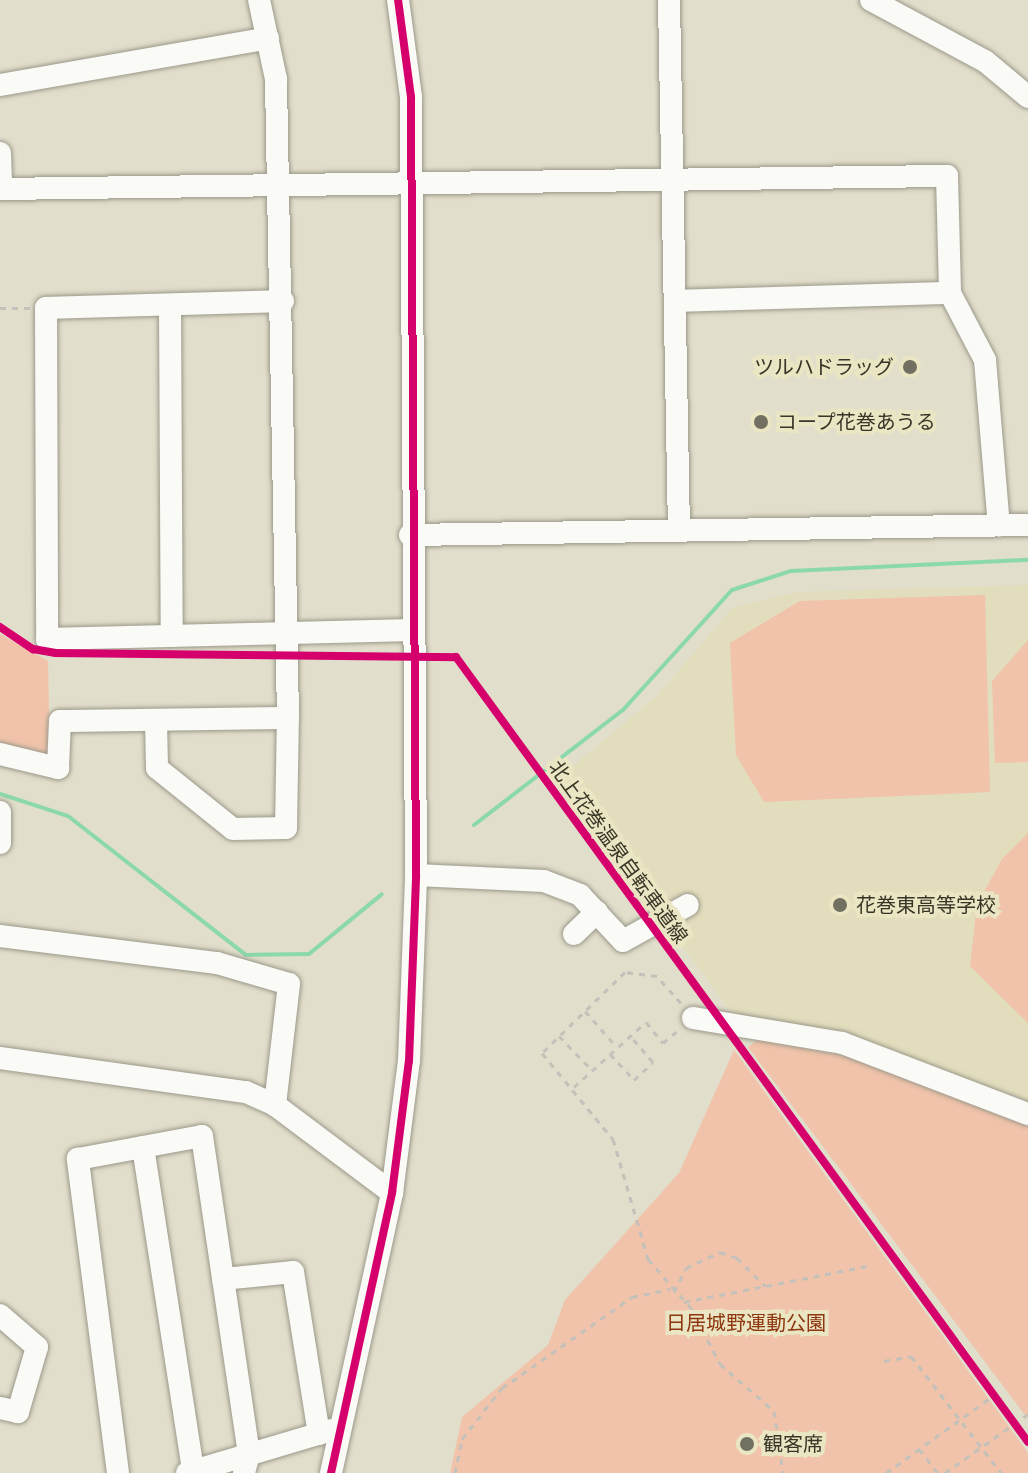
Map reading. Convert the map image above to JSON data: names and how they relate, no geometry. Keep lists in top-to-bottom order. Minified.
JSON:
{"streets":{"cycle path":["北上花巻温泉自転車道線"]},"parks":["日居城野運動公園"],"places":["ツルハドラッグ","コープ花巻あうる","花巻東高等学校","観客席"]}
